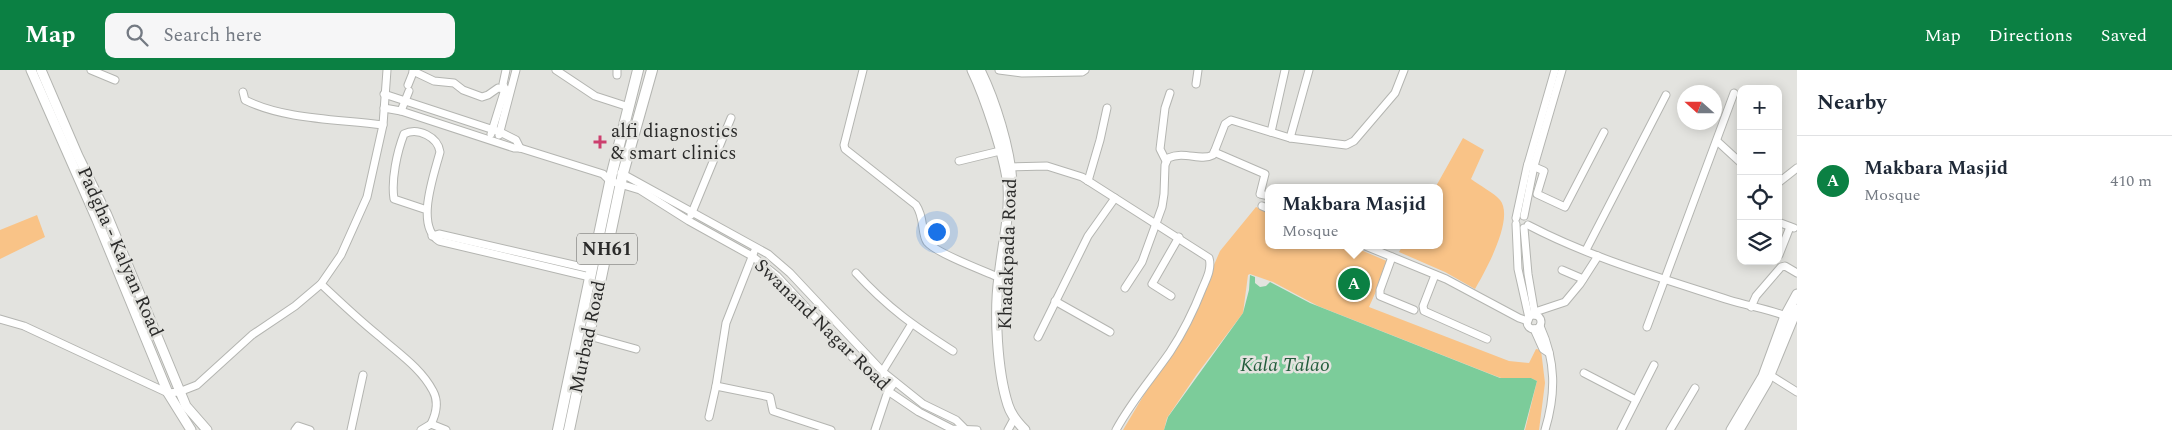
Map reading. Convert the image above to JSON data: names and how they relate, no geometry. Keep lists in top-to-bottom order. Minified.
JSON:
{"streets":{"highway":["NH61","Murbad Road"],"main road":["Padgha - Kalyan Road","Khadakpada Road"],"street":["Swanand Nagar Road"]},"crossings":[["NH61","Swanand Nagar Road"],["NH61","Murbad Road"],["Swanand Nagar Road","Murbad Road"]],"water":["Kala Talao"],"places":{"health":["alfi diagnostics & smart clinics"]},"north":"left","page":{"header":"Map","search":"Search here","nav":["Map","Directions","Saved"],"heading":"Nearby","map_buttons":["+","−"],"list":[{"mark":"A","name":"Makbara Masjid","note":"Mosque","value":"410 m"}],"popup":["Makbara Masjid","Mosque"],"pins":"A"}}
